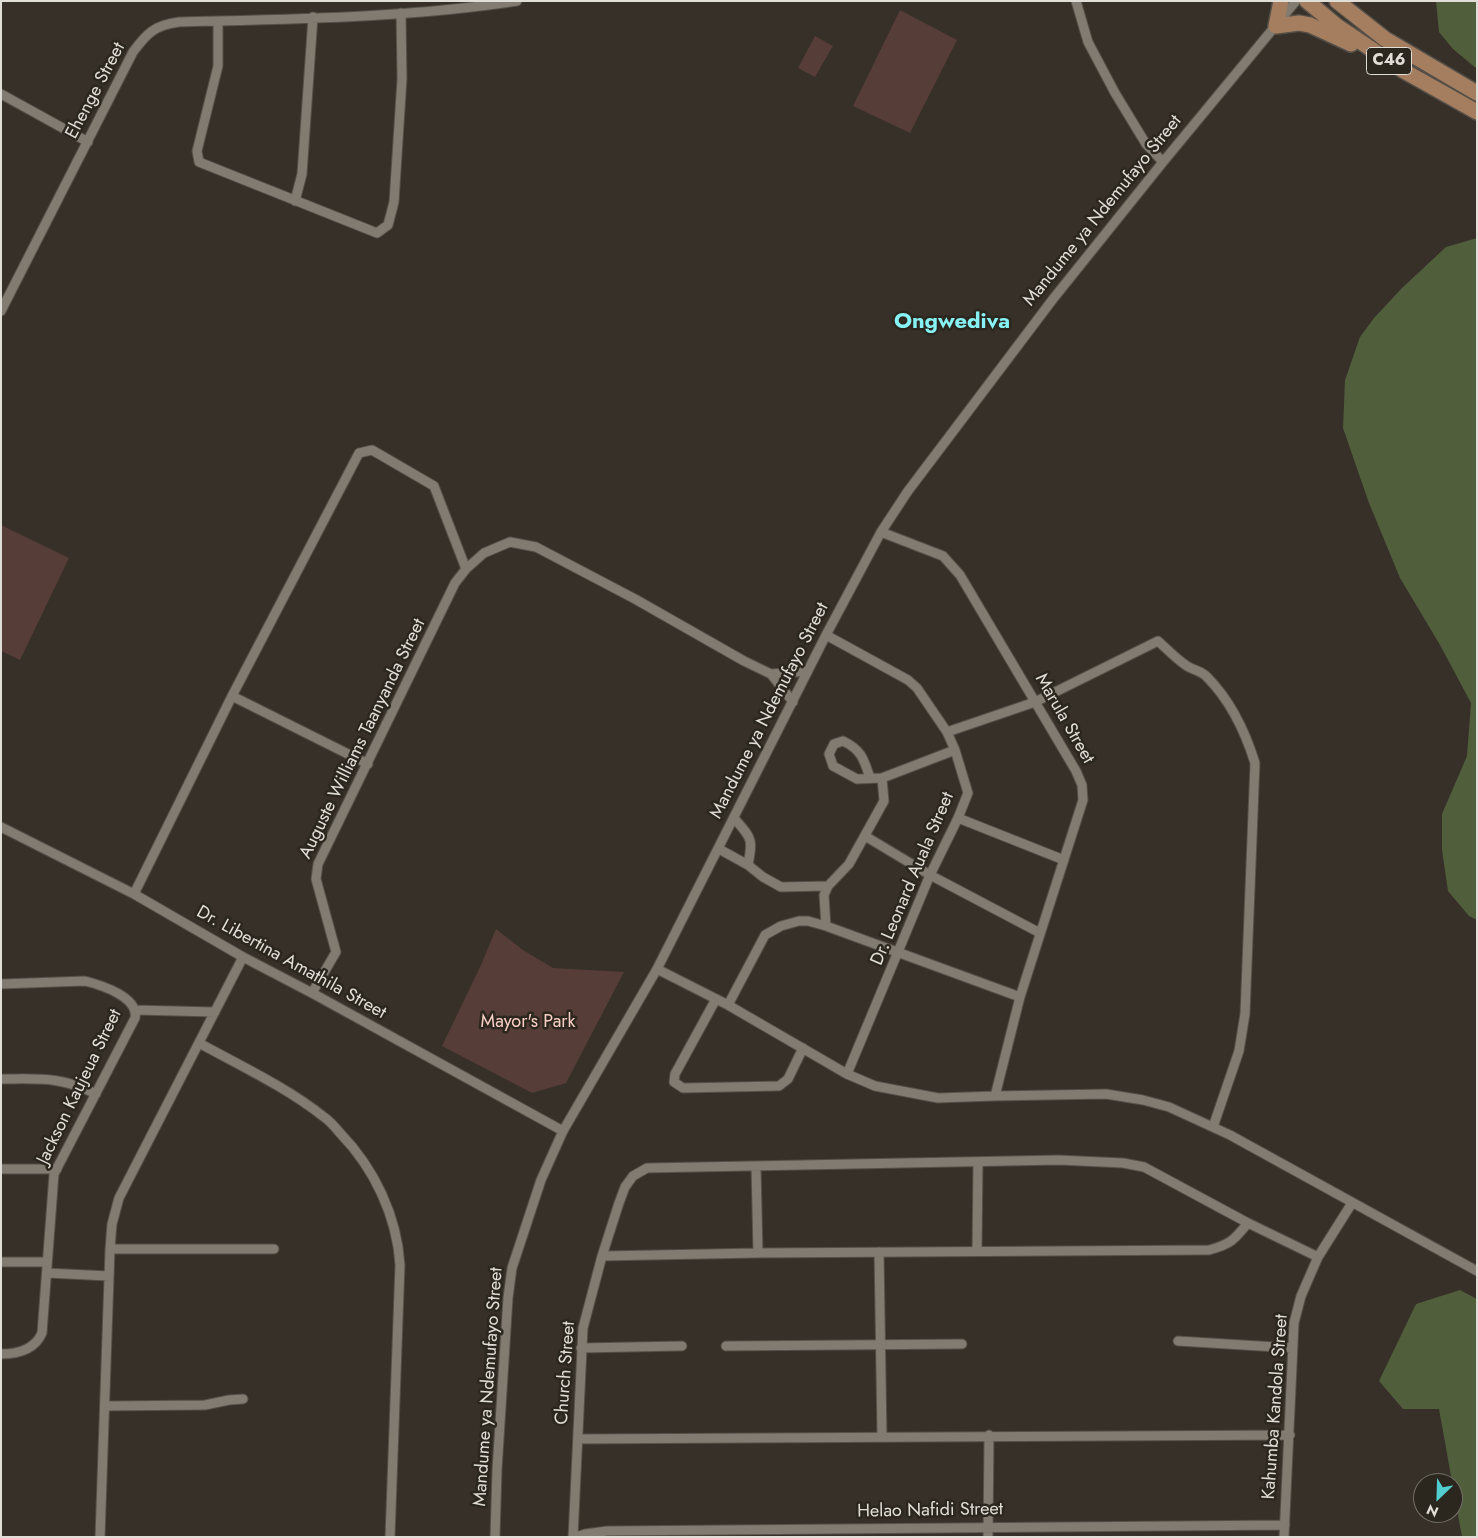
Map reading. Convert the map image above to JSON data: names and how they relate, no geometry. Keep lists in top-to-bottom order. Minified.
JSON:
{"streets":{"main road":["C46"],"street":["Ehenge Street","Mandume ya Ndemufayo Street","Marula Street","Auguste Williams Taanyanda Street","Dr. Leonard Auala Street","Dr. Libertina Amathila Street","Jackson Kaujeua Street","Church Street","Kahumba Kandola Street","Helao Nafidi Street"]},"crossings":[["Mandume ya Ndemufayo Street","Marula Street"],["Mandume ya Ndemufayo Street","Dr. Leonard Auala Street"],["Mandume ya Ndemufayo Street","Dr. Libertina Amathila Street"],["Auguste Williams Taanyanda Street","Dr. Libertina Amathila Street"],["Church Street","Helao Nafidi Street"],["Kahumba Kandola Street","Helao Nafidi Street"]],"districts":["Ongwediva"],"parks":["Mayor's Park"],"north":"bottom left"}
